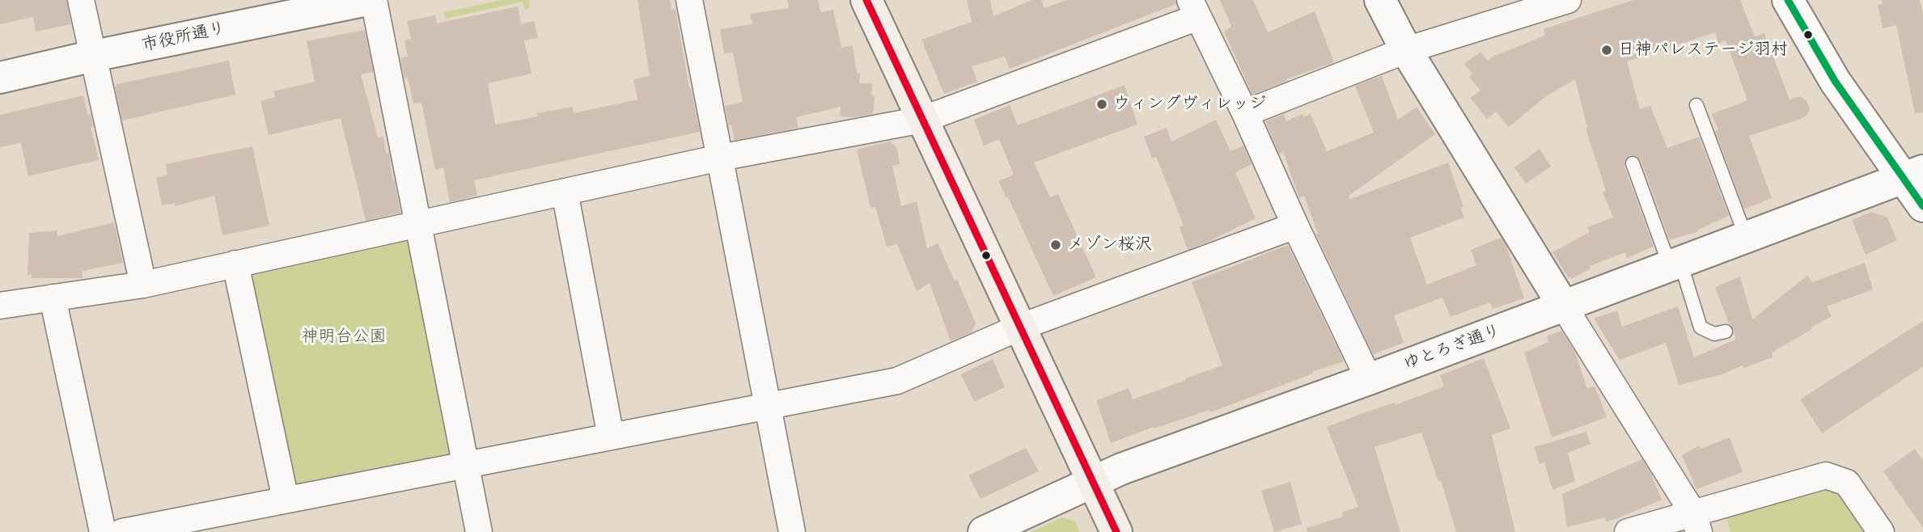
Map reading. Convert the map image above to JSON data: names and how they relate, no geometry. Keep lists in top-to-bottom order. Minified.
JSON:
{"streets":{"street":["市役所通り","ゆとろぎ通り"]},"parks":["神明台公園"],"places":["日神パレステージ羽村","ウィングヴィレッジ","メゾン桜沢"]}
